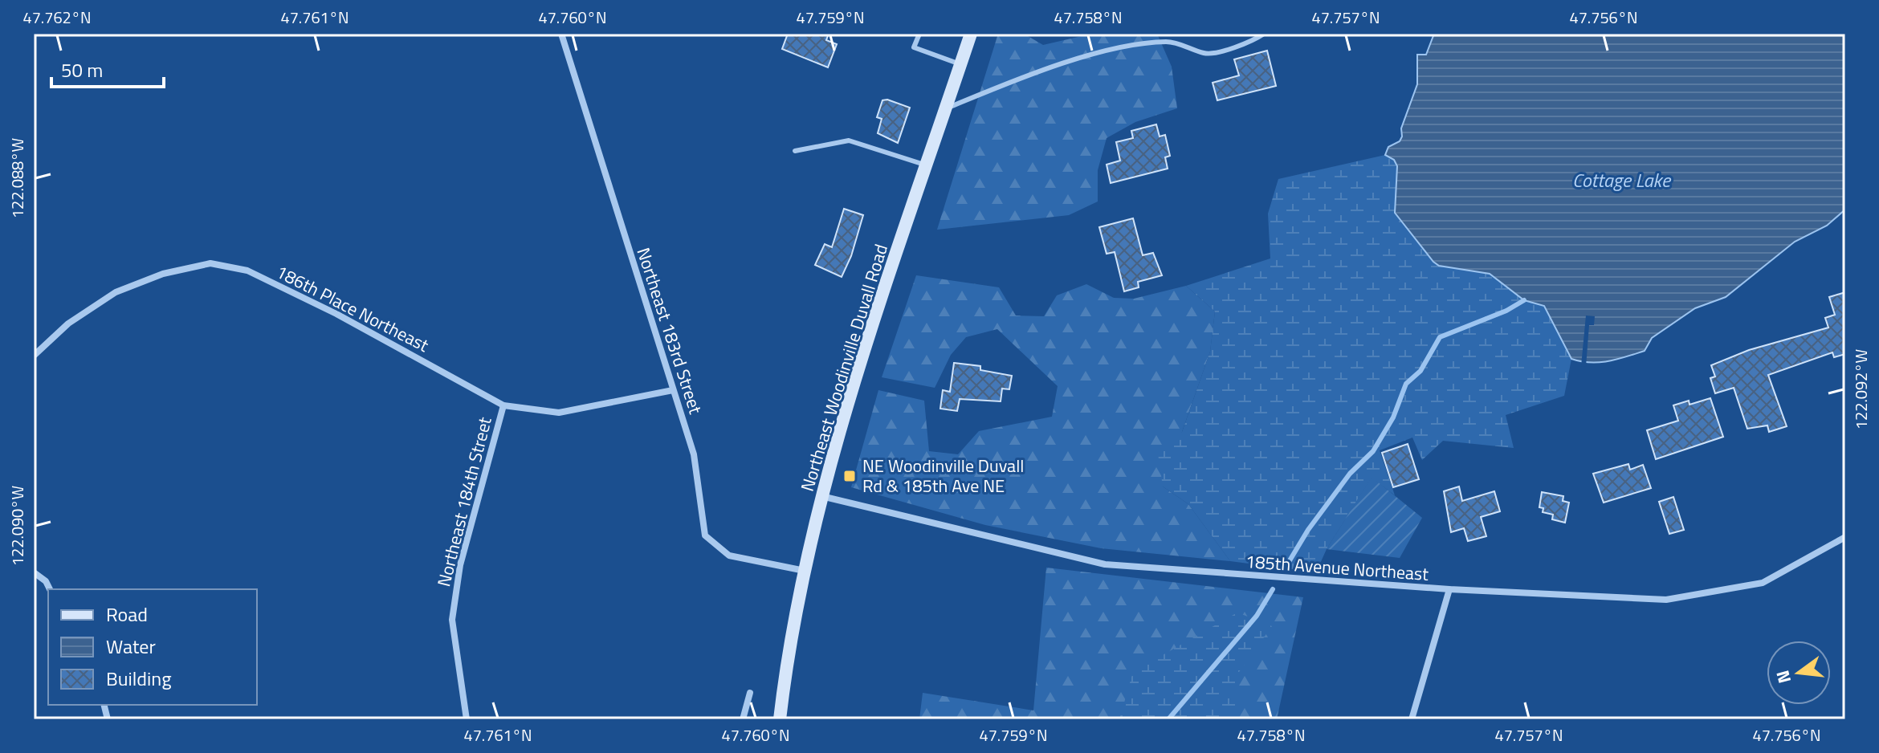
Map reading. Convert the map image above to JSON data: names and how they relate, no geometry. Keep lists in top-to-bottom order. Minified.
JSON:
{"streets":{"main road":["Northeast Woodinville Duvall Road"],"street":["186th Place Northeast","Northeast 183rd Street","Northeast 184th Street","185th Avenue Northeast"]},"crossings":[["186th Place Northeast","Northeast 183rd Street"],["186th Place Northeast","Northeast 184th Street"],["Northeast 183rd Street","Northeast Woodinville Duvall Road"],["Northeast Woodinville Duvall Road","185th Avenue Northeast"]],"water":["Cottage Lake"],"places":{"transit":["NE Woodinville Duvall Rd & 185th Ave NE"]},"legend":["Road","Water","Building"],"scale_bar":"50 m","north":"left","coordinates":["47.762°N","47.761°N","47.760°N","47.759°N","47.758°N","47.757°N","47.756°N","122.088°W","122.092°W","122.090°W"]}
